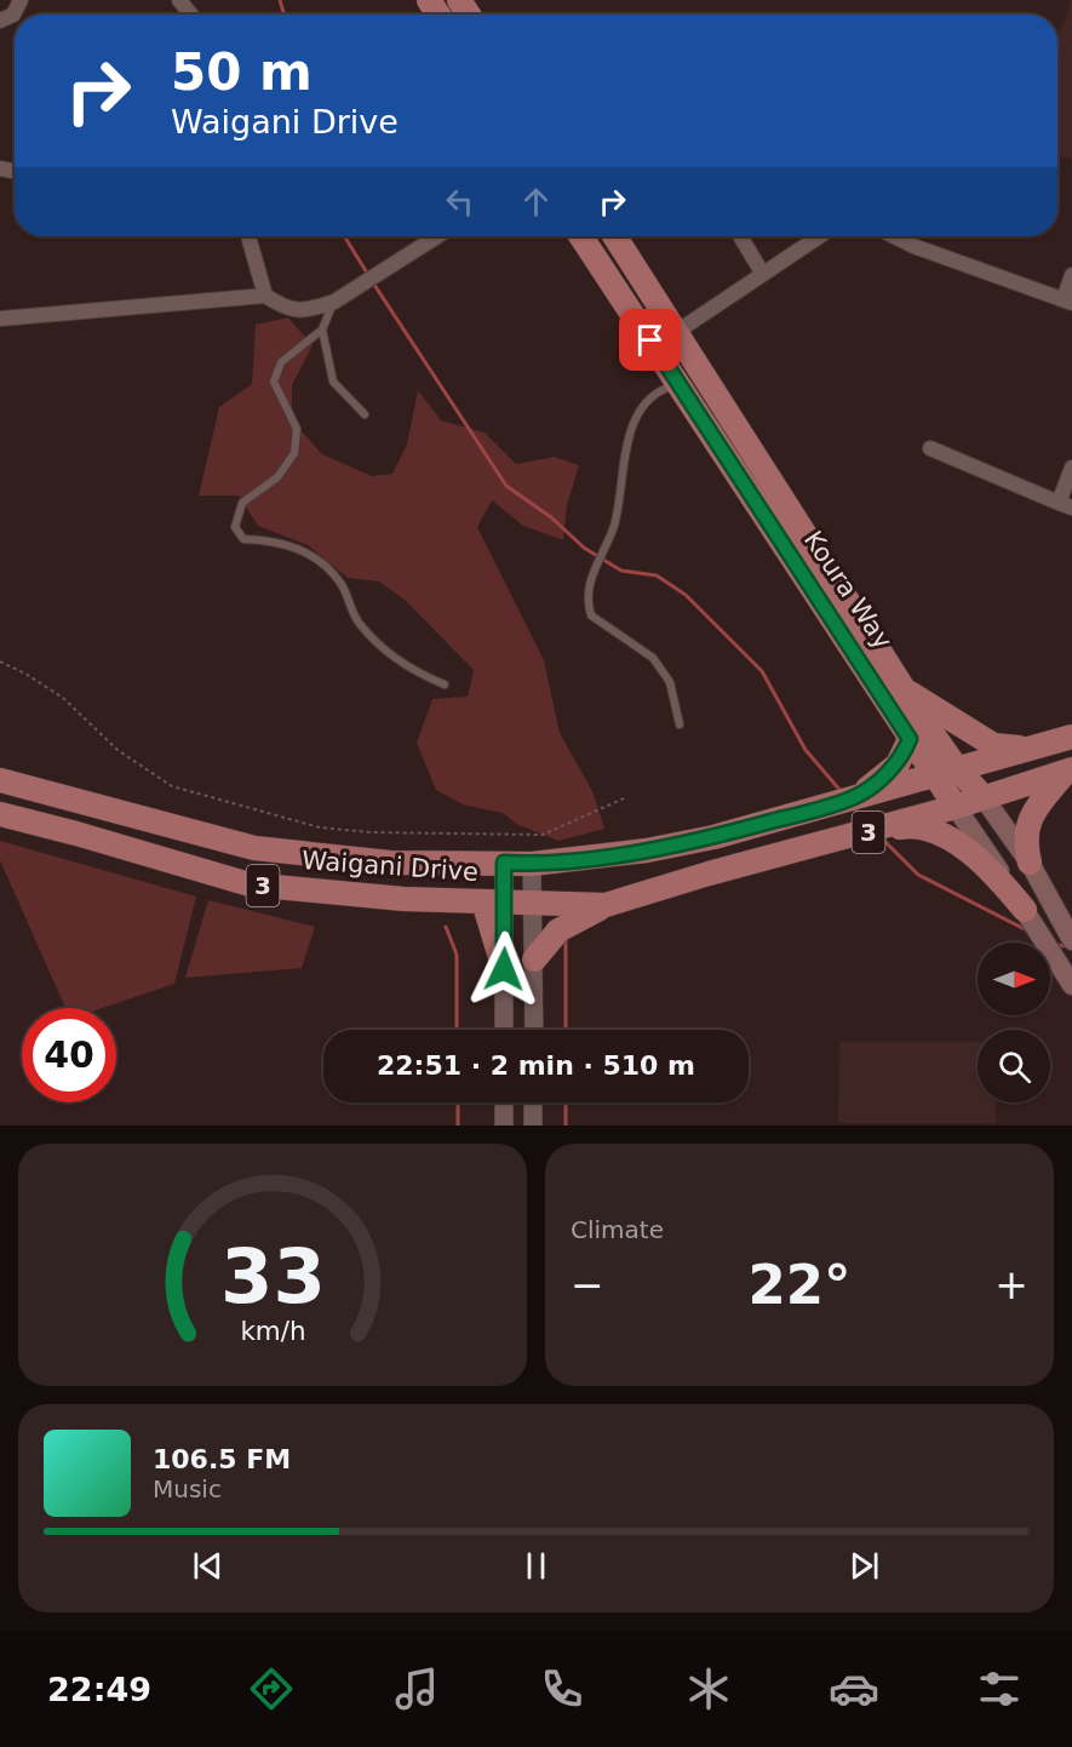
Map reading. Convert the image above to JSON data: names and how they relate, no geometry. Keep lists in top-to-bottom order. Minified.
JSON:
{"streets":{"highway":["Koura Way","3","Waigani Drive"]},"crossings":[["Koura Way","Waigani Drive"]],"north":"right","page":{"turn":["50 m","Waigani Drive"],"limit":"40","trip":"22:51 · 2 min · 510 m","tile":"Climate","heat":["−","22°","+"],"song":["106.5 FM","Music"],"tabs":"22:49","gauge":["33","km/h"]}}
